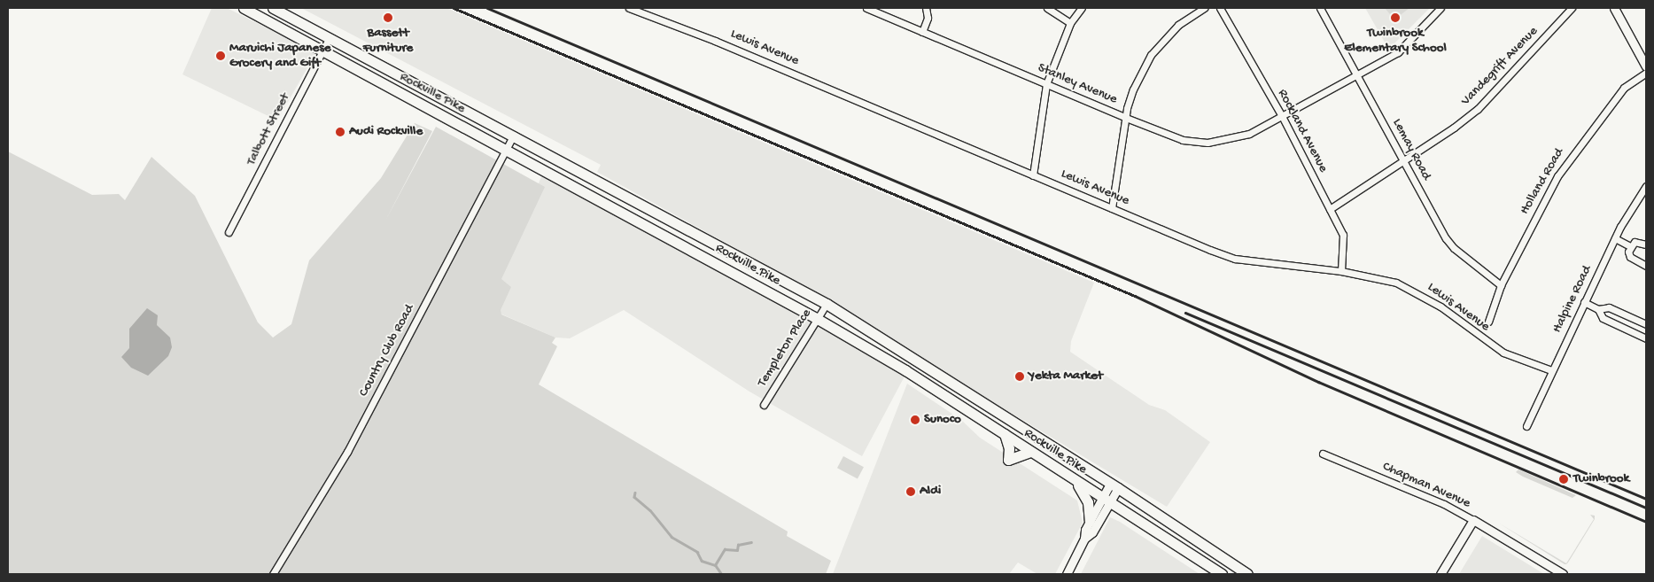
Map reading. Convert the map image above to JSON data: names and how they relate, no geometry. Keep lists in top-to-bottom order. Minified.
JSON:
{"streets":{"main road":["Rockville Pike"],"street":["Lewis Avenue","Vandegrift Avenue","Stanley Avenue","Talbott Street","Rockland Avenue","Lemay Road","Holland Road","Halpine Road","Templeton Place","Country Club Road","Chapman Avenue"]},"crossings":[["Lewis Avenue","Rockland Avenue"],["Lewis Avenue","Halpine Road"],["Vandegrift Avenue","Rockland Avenue"],["Vandegrift Avenue","Lemay Road"],["Stanley Avenue","Rockland Avenue"],["Stanley Avenue","Lemay Road"],["Rockville Pike","Talbott Street"],["Rockville Pike","Templeton Place"],["Rockville Pike","Country Club Road"],["Lemay Road","Holland Road"]],"places":["Bassett Furniture","Twinbrook Elementary School","Maruichi Japanese Grocery and Gift","Audi Rockville","Yekta Market","Sunoco","Twinbrook","Aldi"]}
